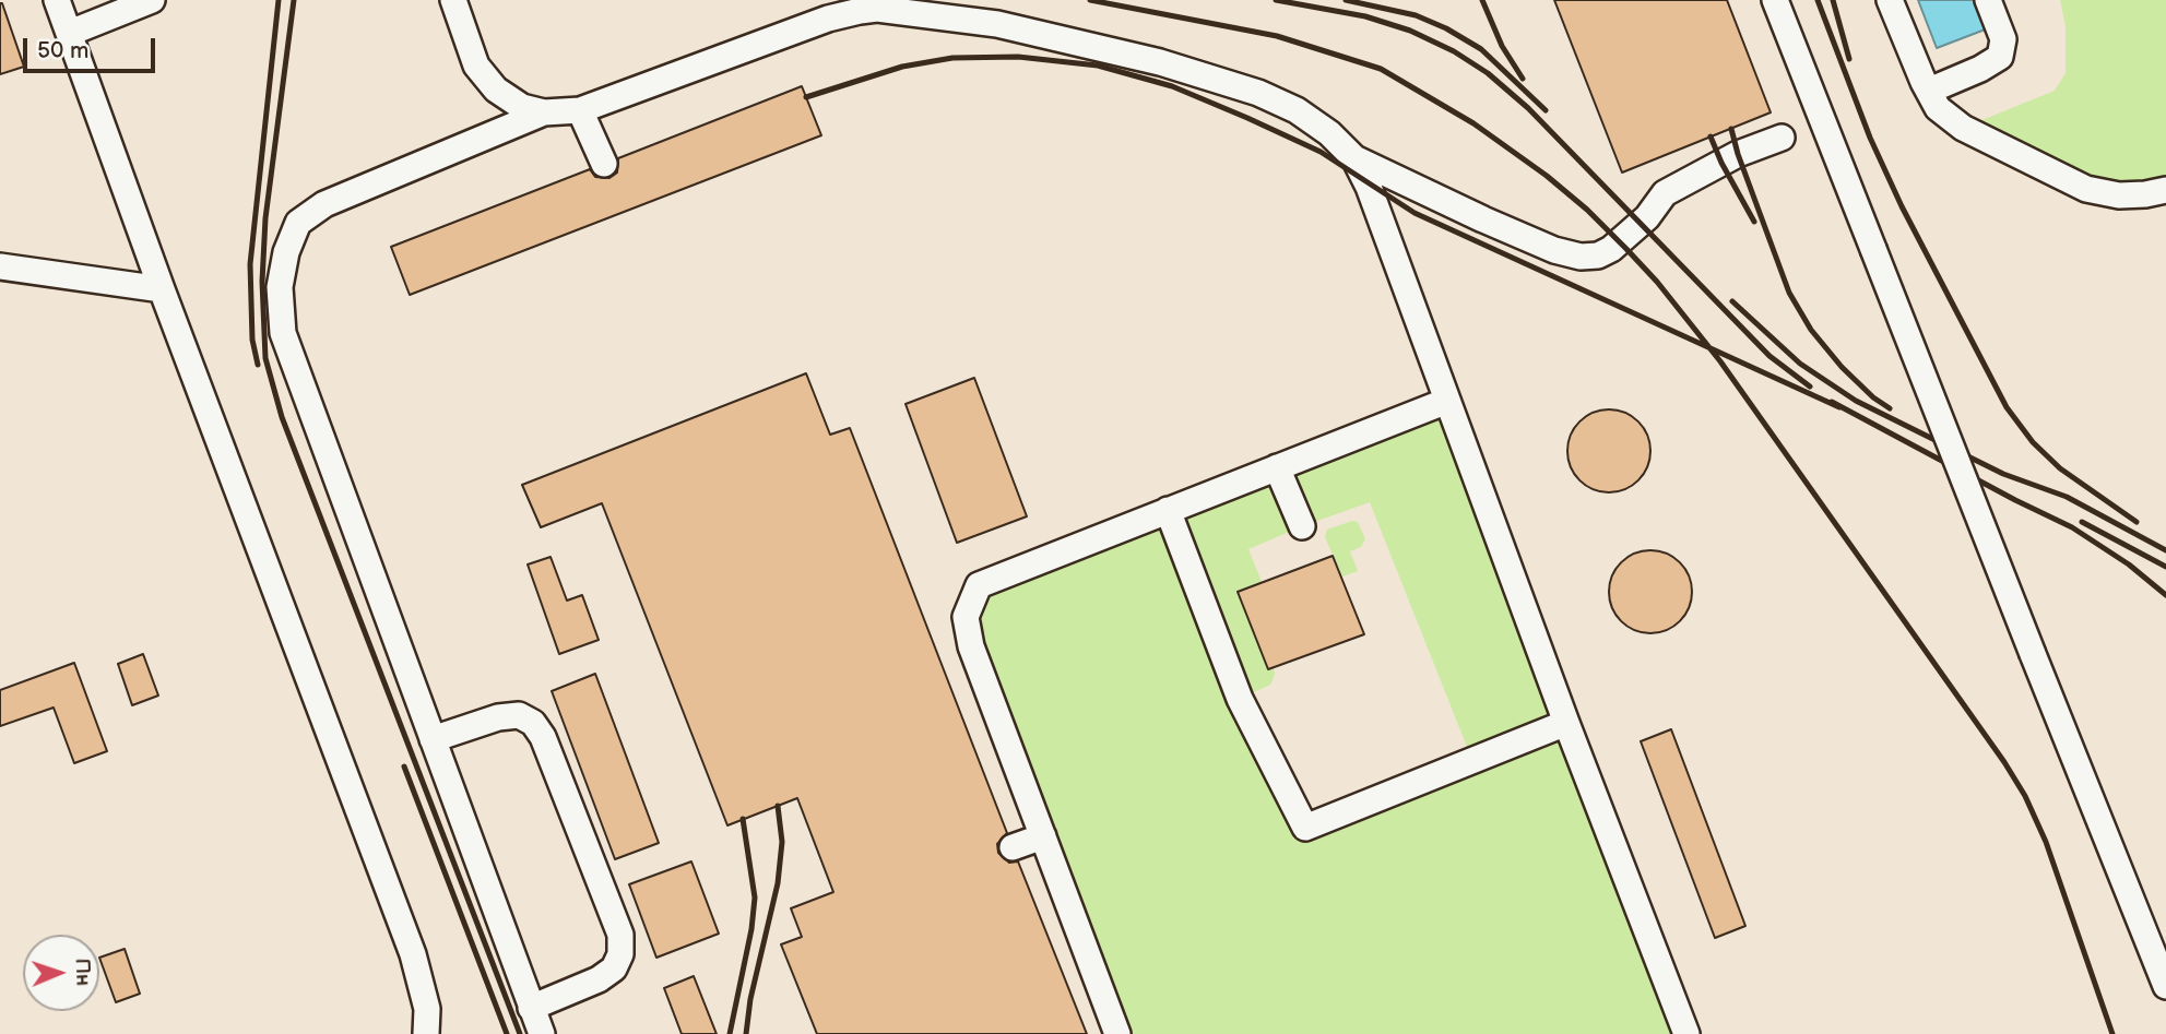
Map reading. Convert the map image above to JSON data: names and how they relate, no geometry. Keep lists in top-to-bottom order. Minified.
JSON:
{"scale_bar":"50 m","north":"right"}
